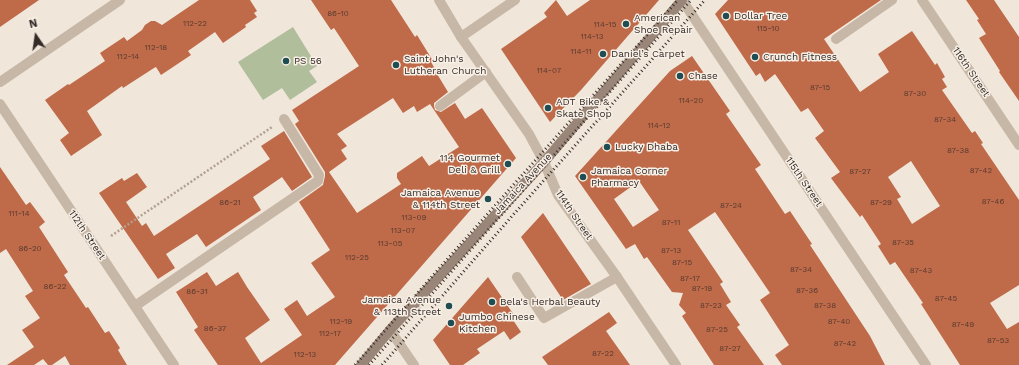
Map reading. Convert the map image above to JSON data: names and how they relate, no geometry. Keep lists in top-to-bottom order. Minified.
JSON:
{"streets":{"main road":["Jamaica Avenue"],"street":["116th Street","115th Street","114th Street","112th Street"]},"crossings":[["115th Street","Jamaica Avenue"],["Jamaica Avenue","114th Street"]],"places":["Dollar Tree","American Shoe Repair","Daniel’s Carpet","Crunch Fitness","PS 56","Saint John's Lutheran Church","Chase","ADT Bike & Skate Shop","Lucky Dhaba","114 Gourmet Deli & Grill","Jamaica Corner Pharmacy","Jamaica Avenue & 114th Street","Bela's Herbal Beauty","Jamaica Avenue & 113th Street","Jumbo Chinese Kitchen"],"house_numbers":["86-10","112-22","114-15","115-10","114-13","112-18","114-11","112-14","114-07","87-15","87-30","114-20","87-34","114-12","87-38","87-42","87-27","87-46","86-21","87-29","87-24","111-14","113-09","87-11","113-07","87-35","113-05","86-20","87-13","112-25","87-15","87-34","87-43","87-17","86-22","87-19","87-36","86-31","87-45","87-23","87-38","112-19","87-40","87-49","86-37","87-25","112-17","87-53","87-42","87-27","87-22","112-13"],"north":"top"}
